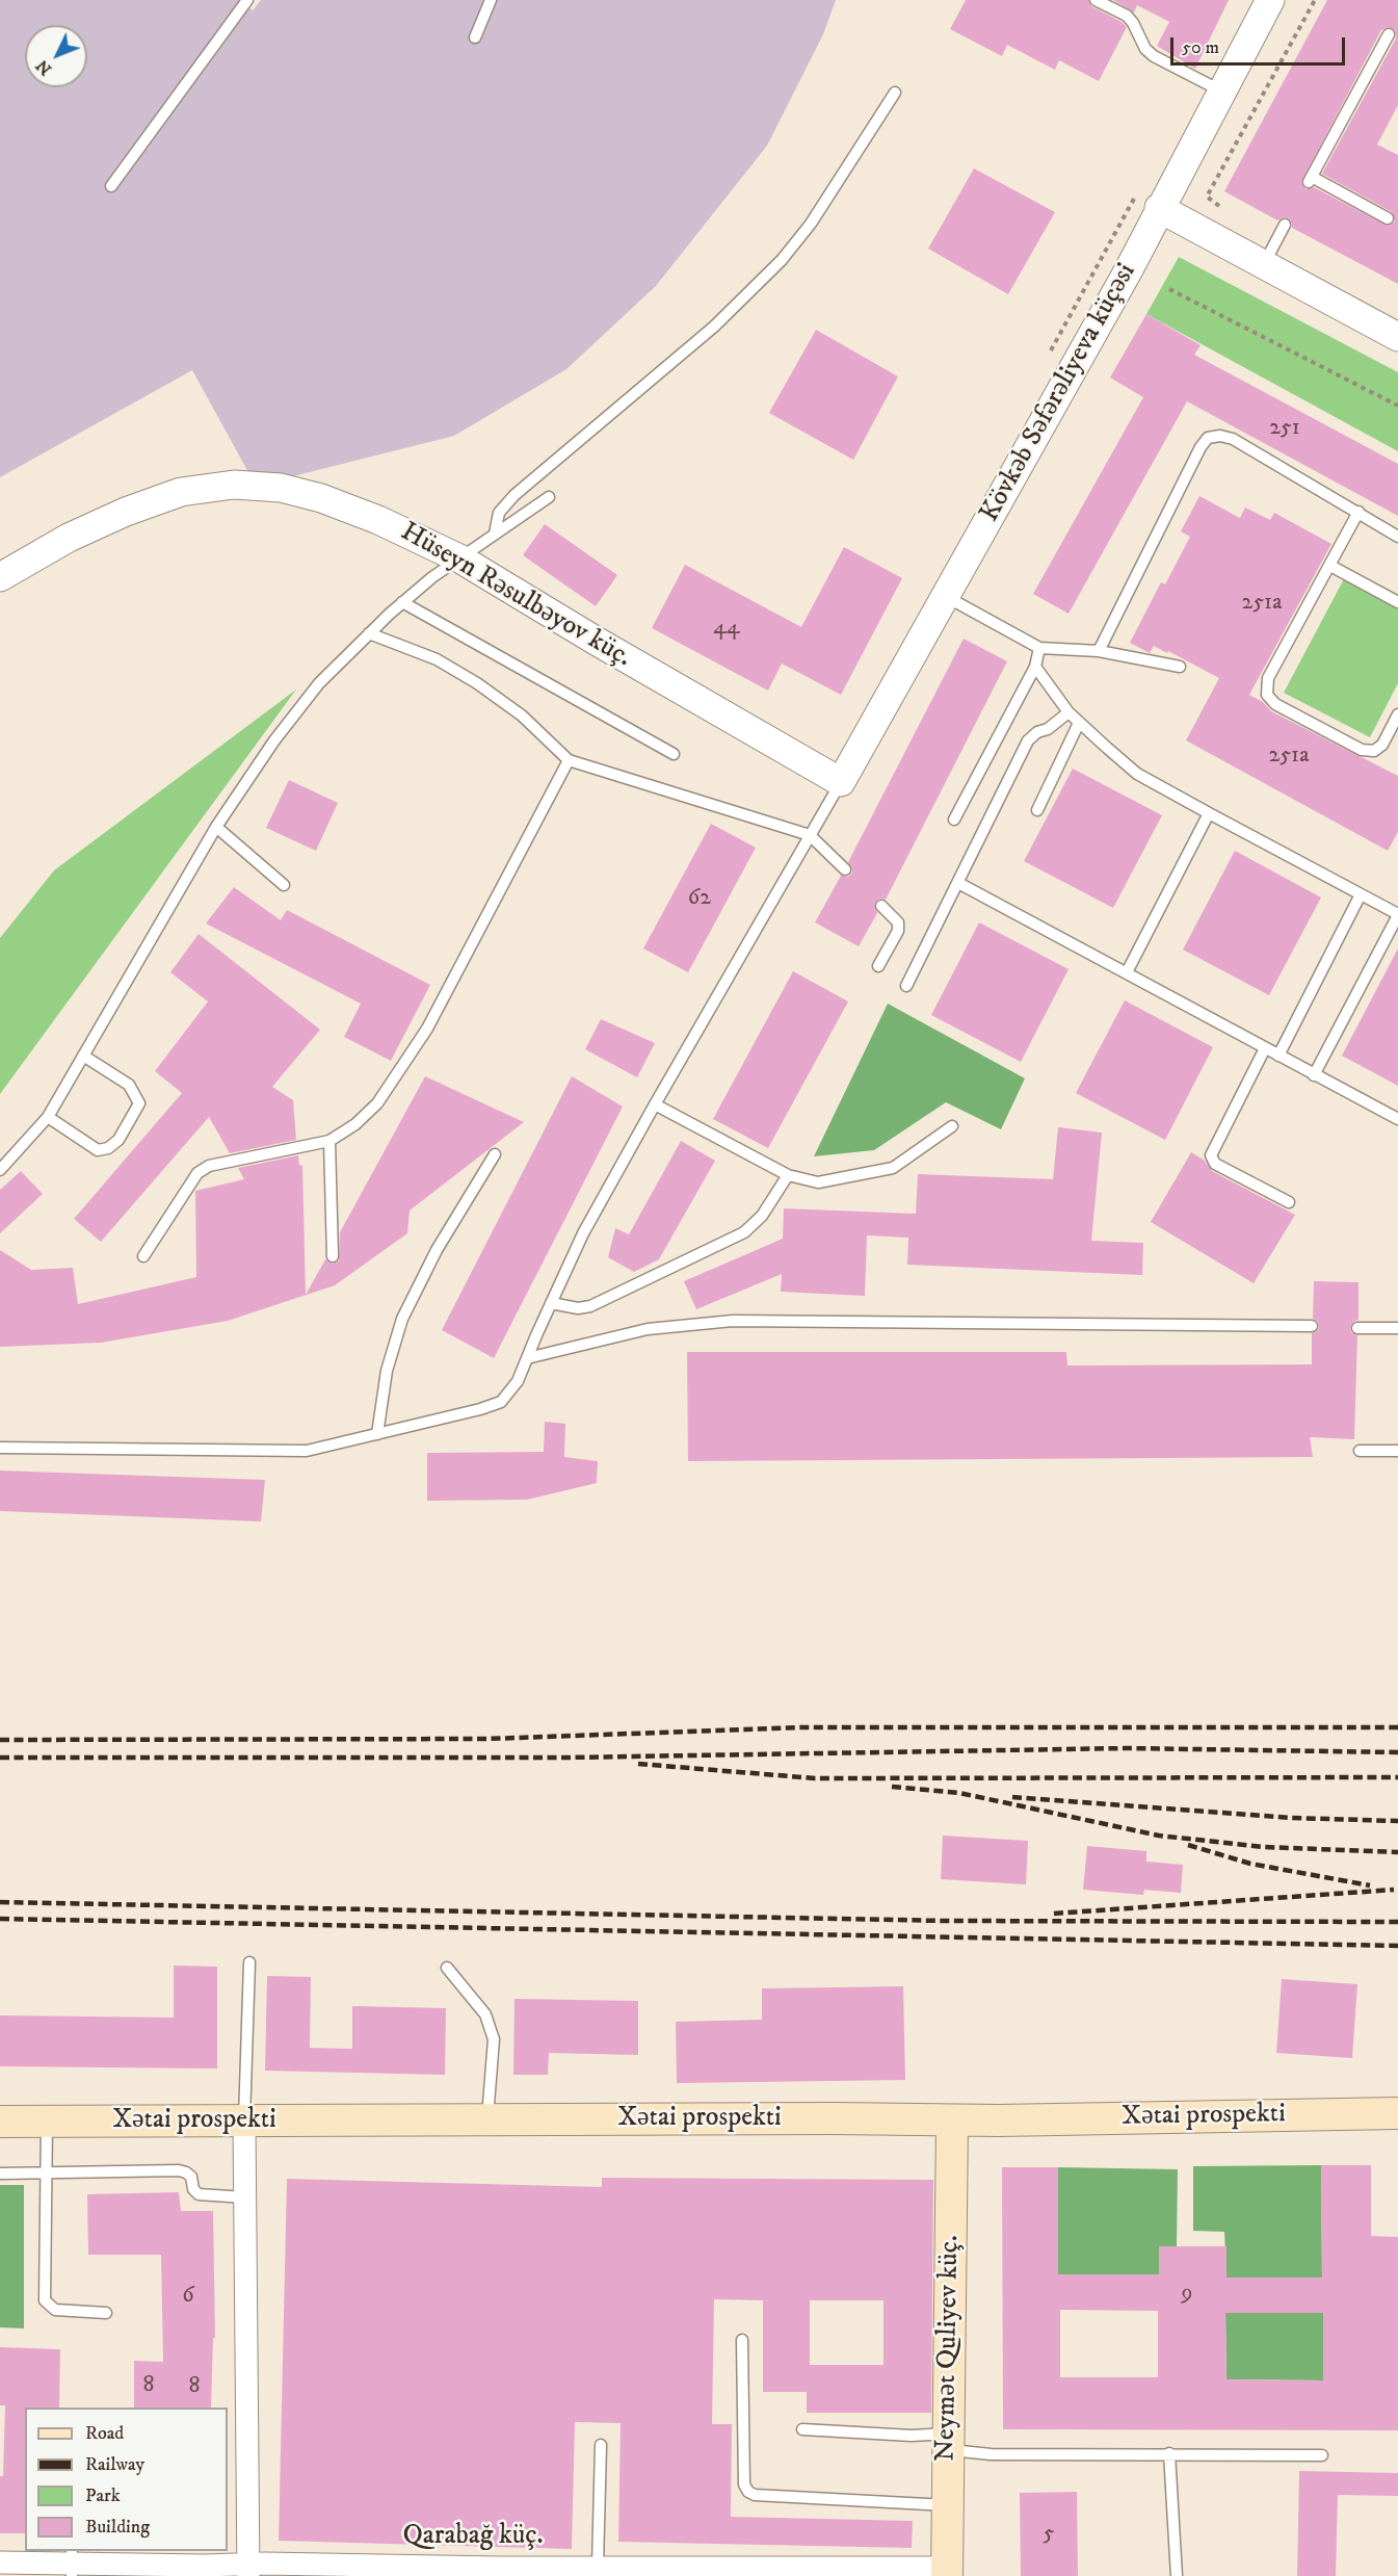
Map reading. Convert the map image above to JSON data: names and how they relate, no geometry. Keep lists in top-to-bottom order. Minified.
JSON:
{"streets":{"main road":["Xətai prospekti","Neymət Quliyev küç."],"street":["Kövkəb Səfərəliyeva küçəsi","Hüseyn Rəsulbəyov küç.","Qarabağ küç."]},"crossings":[["Kövkəb Səfərəliyeva küçəsi","Hüseyn Rəsulbəyov küç."],["Xətai prospekti","Neymət Quliyev küç."],["Neymət Quliyev küç.","Qarabağ küç."]],"house_numbers":["251","251a","44","251a","62","9","6","8","8","5"],"legend":["Road","Railway","Park","Building"],"scale_bar":"50 m","north":"bottom left"}
